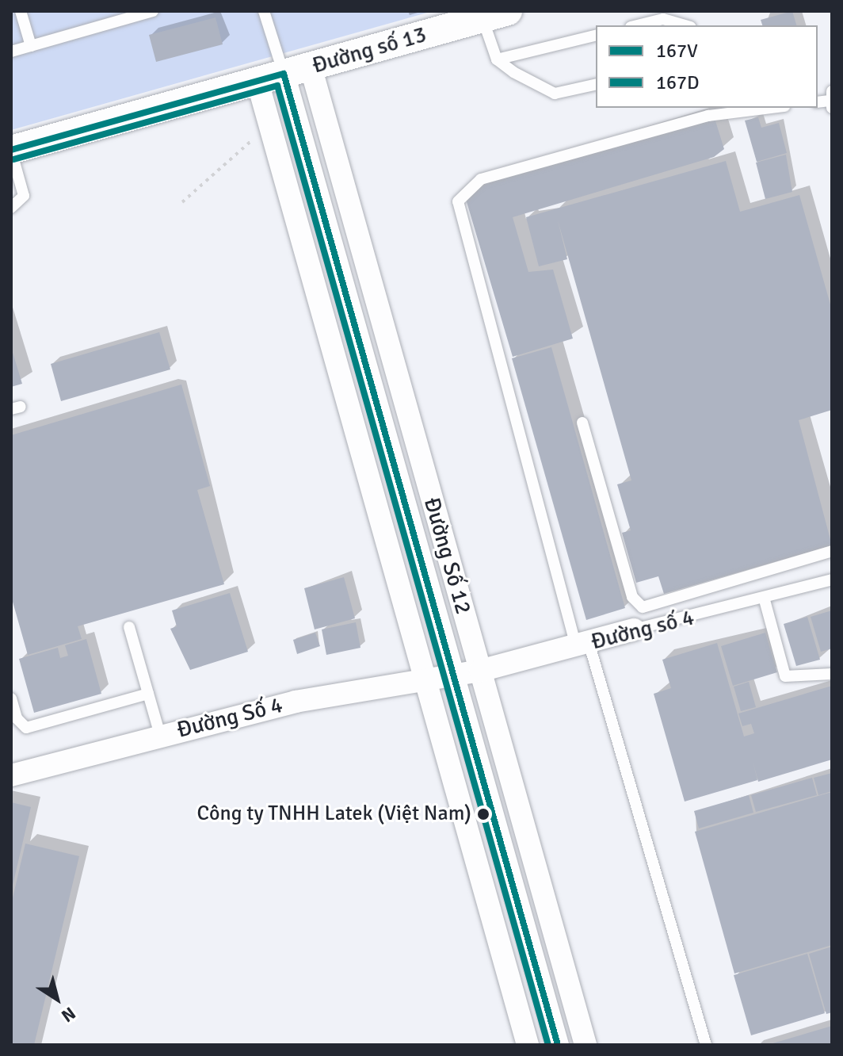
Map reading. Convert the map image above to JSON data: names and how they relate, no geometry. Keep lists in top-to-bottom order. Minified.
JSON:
{"streets":{"street":["Đường số 13","Đường Số 12","Đường số 4","Đường Số 4"]},"crossings":[["Đường số 13","Đường Số 12"],["Đường Số 12","Đường số 4"],["Đường Số 12","Đường Số 4"],["Đường số 4","Đường Số 4"]],"places":["Công ty TNHH Latek (Việt Nam)"],"lines":["transit line 167V","transit line 167D"],"legend":["167V","167D"],"north":"bottom right"}
